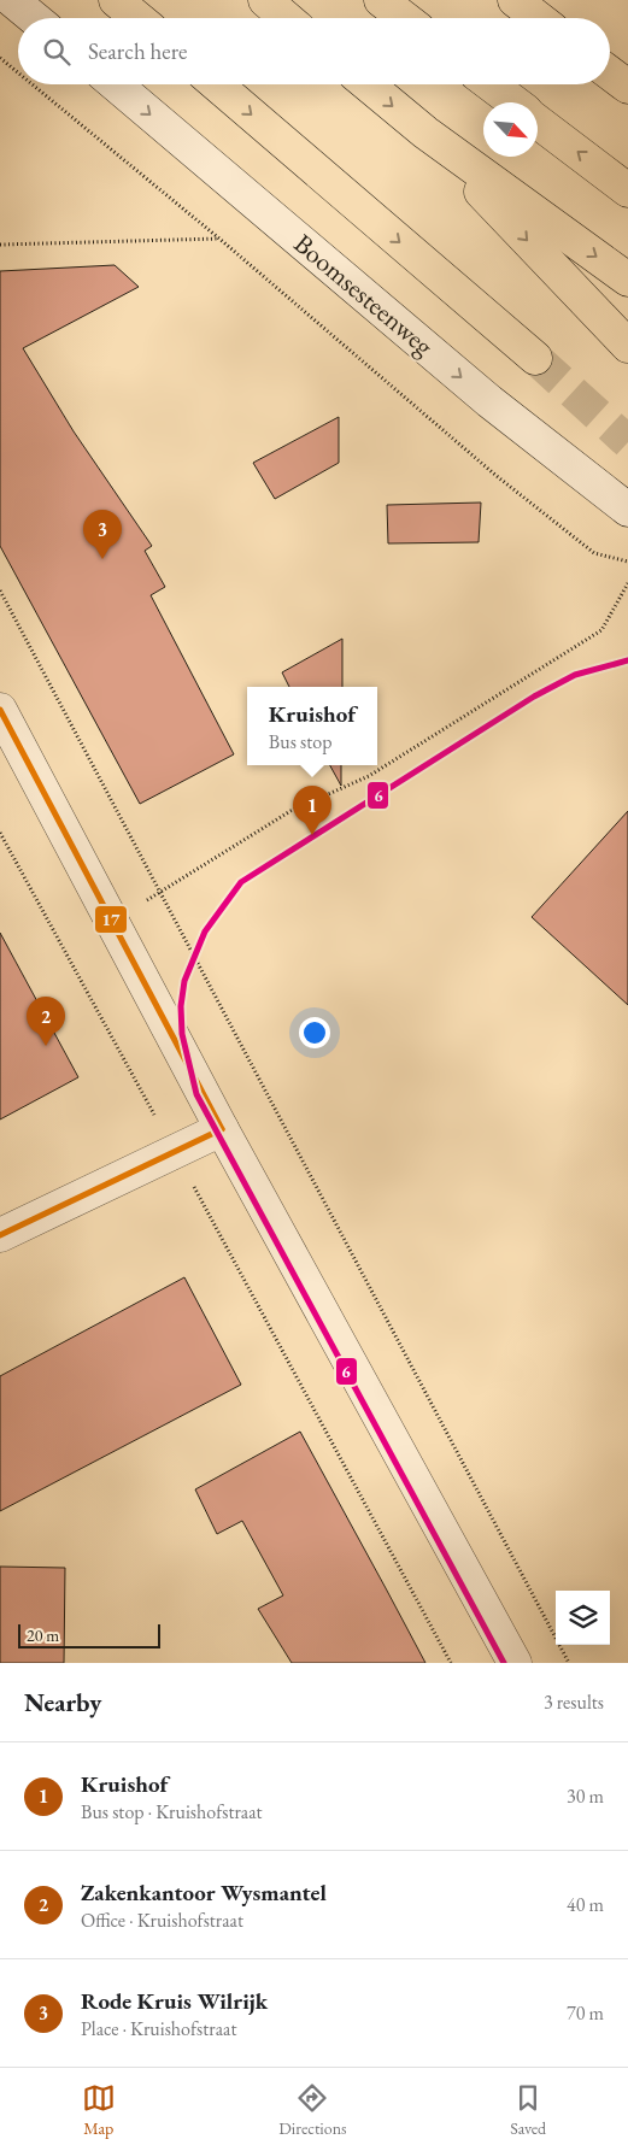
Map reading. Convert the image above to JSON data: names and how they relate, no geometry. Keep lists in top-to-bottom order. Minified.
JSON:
{"streets":{"street":["Boomsesteenweg"]},"one_way":["Boomsesteenweg"],"lines":["transit line 6","transit line 17"],"scale_bar":"20 m","north":"bottom right","page":{"search":"Search here","pins":["3","1","2"],"popup":["Kruishof","Bus stop"],"scale":"20 m","heading":["Nearby","3 results"],"list":[{"mark":"1","name":"Kruishof","note":"Bus stop · Kruishofstraat","value":"30 m"},{"mark":"2","name":"Zakenkantoor Wysmantel","note":"Office · Kruishofstraat","value":"40 m"},{"mark":"3","name":"Rode Kruis Wilrijk","note":"Place · Kruishofstraat","value":"70 m"}],"nav":["Map","Directions","Saved"]}}
